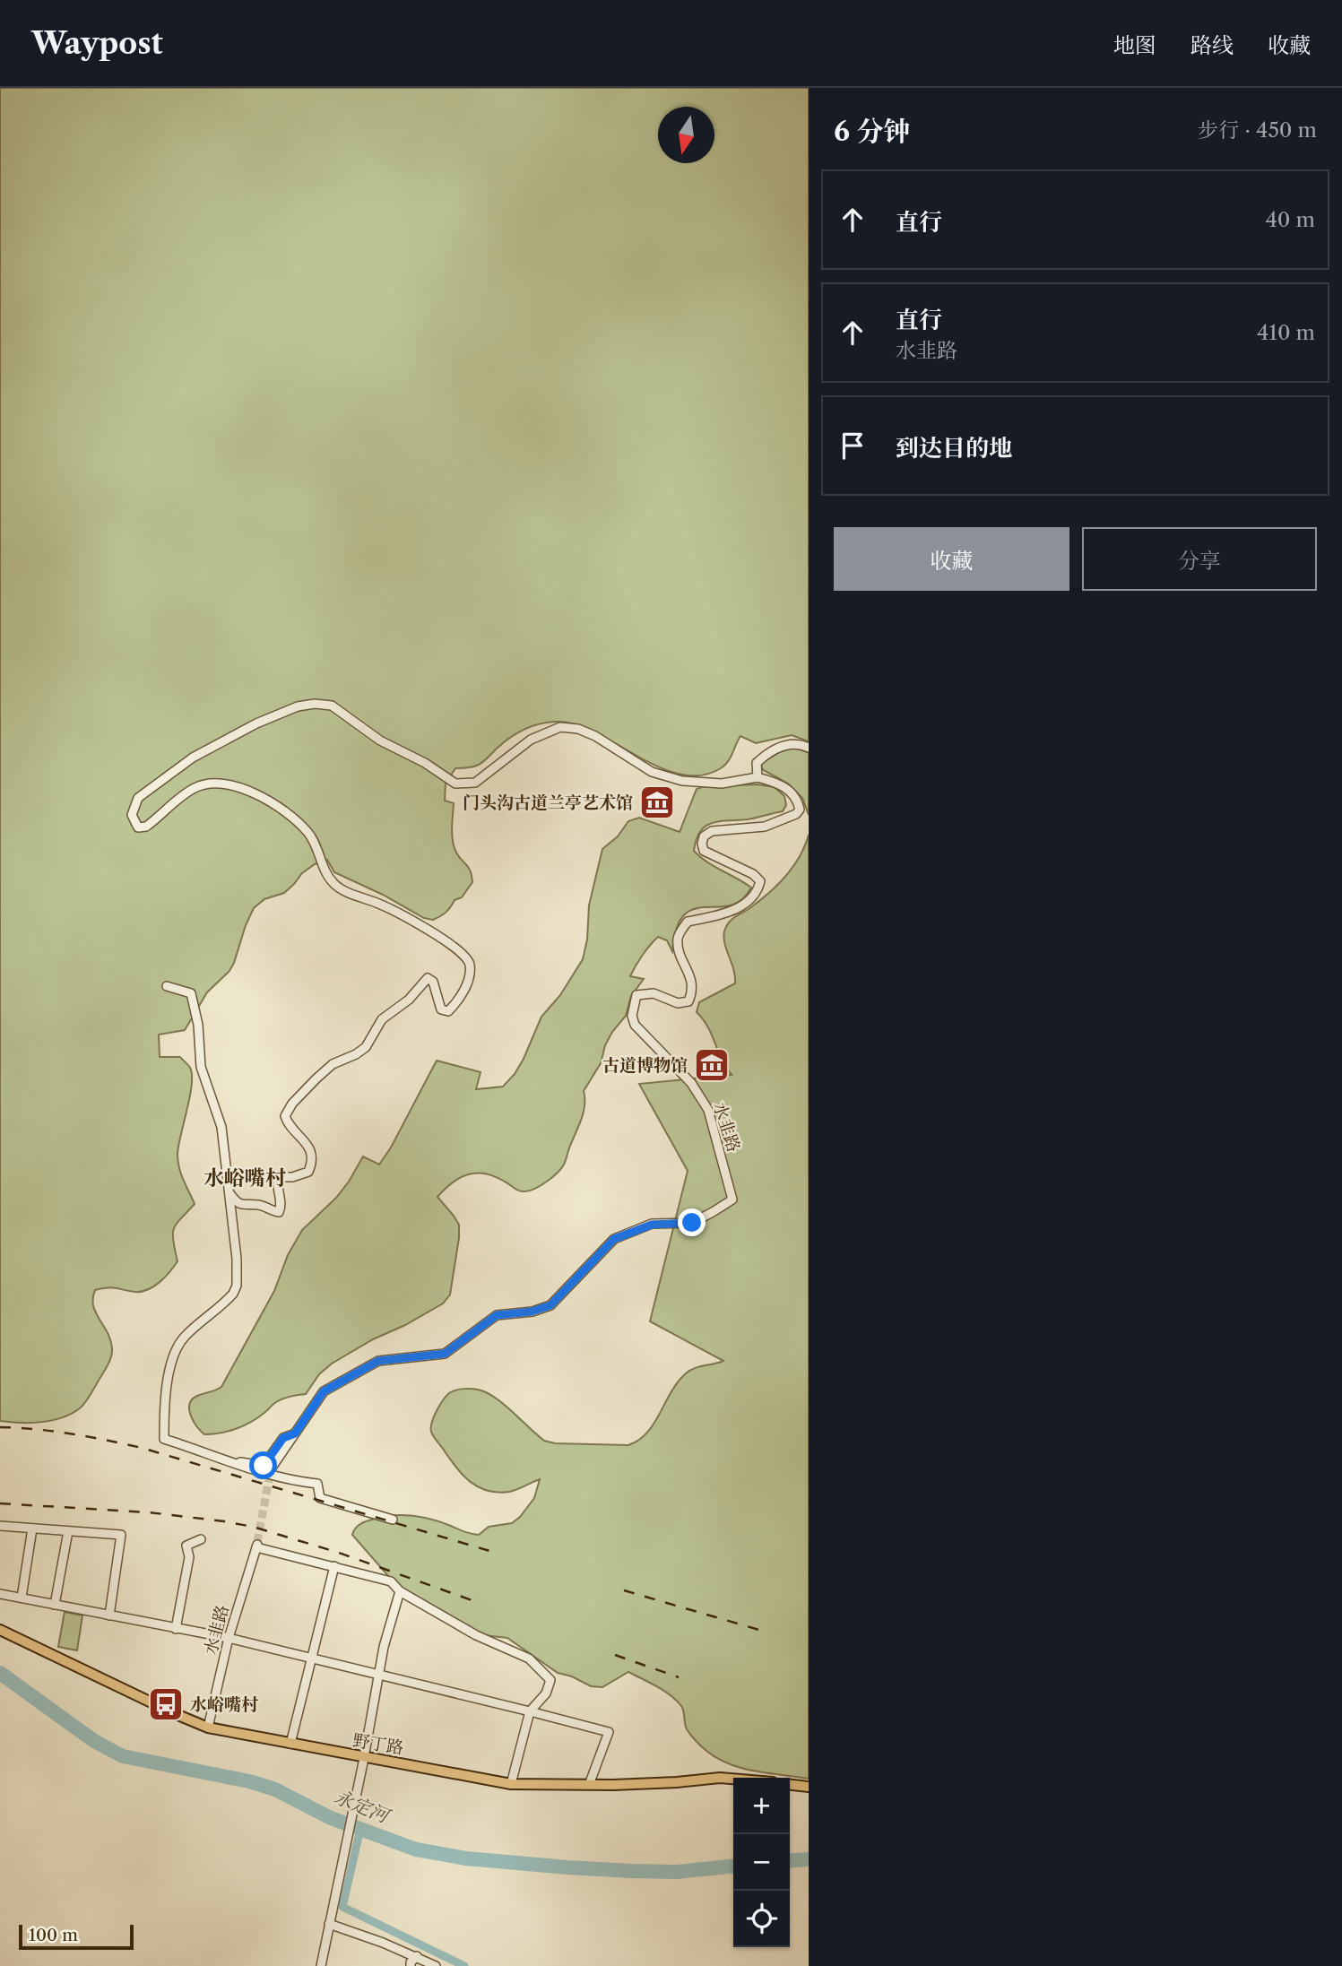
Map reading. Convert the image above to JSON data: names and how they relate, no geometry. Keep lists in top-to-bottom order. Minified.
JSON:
{"streets":{"main road":["野丁路"],"street":["水韭路"]},"crossings":[["水韭路","野丁路"]],"districts":["水峪嘴村"],"water":["永定河"],"places":{"museum":["门头沟古道兰亭艺术馆","古道博物馆"],"bus stop":["水峪嘴村"]},"scale_bar":"100 m","north":"bottom","page":{"header":"Waypost","nav":["地图","路线","收藏"],"heading":["6 分钟","步行 · 450 m"],"list":[["直行","40 m"],["直行","水韭路","410 m"],"到达目的地"],"buttons":["收藏","分享"],"map_buttons":["+","−"],"scale":"100 m"}}
